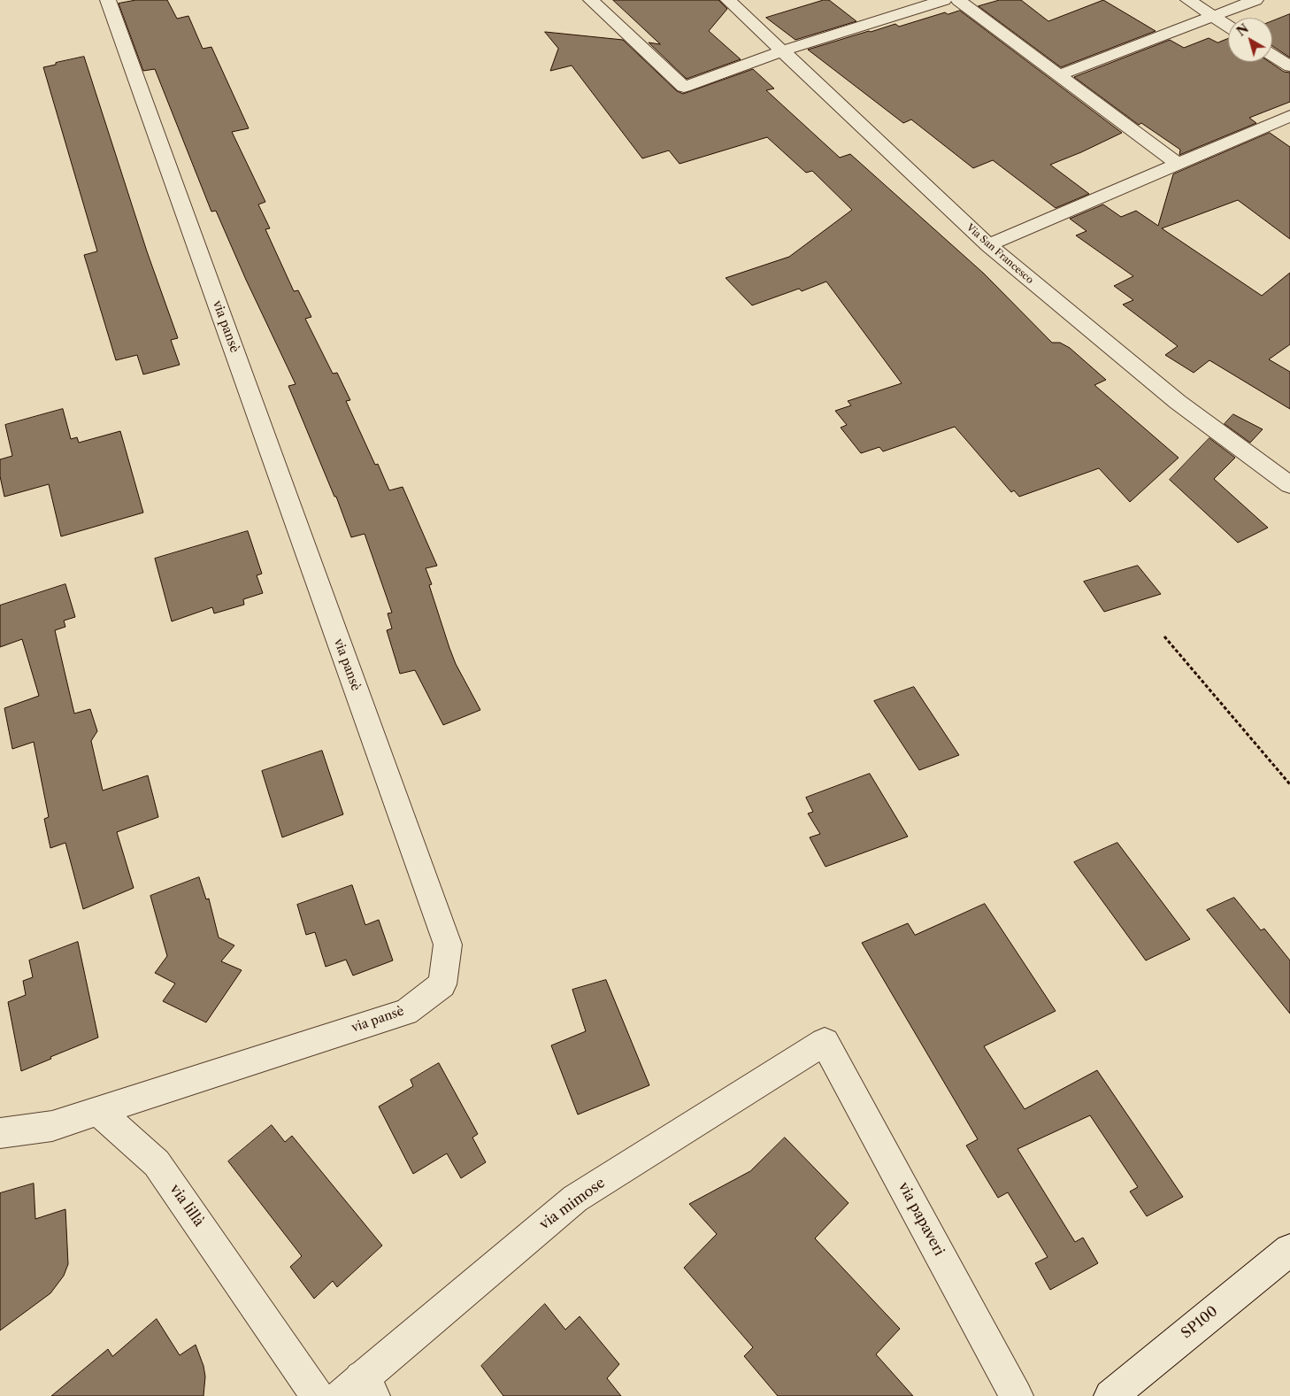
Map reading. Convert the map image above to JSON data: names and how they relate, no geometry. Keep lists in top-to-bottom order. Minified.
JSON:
{"streets":{"street":["Via San Francesco","via pansè","via mimose","via lillà","via papaveri","SP100"]},"crossings":[["via pansè","via lillà"],["via mimose","via papaveri"]],"north":"top left"}
